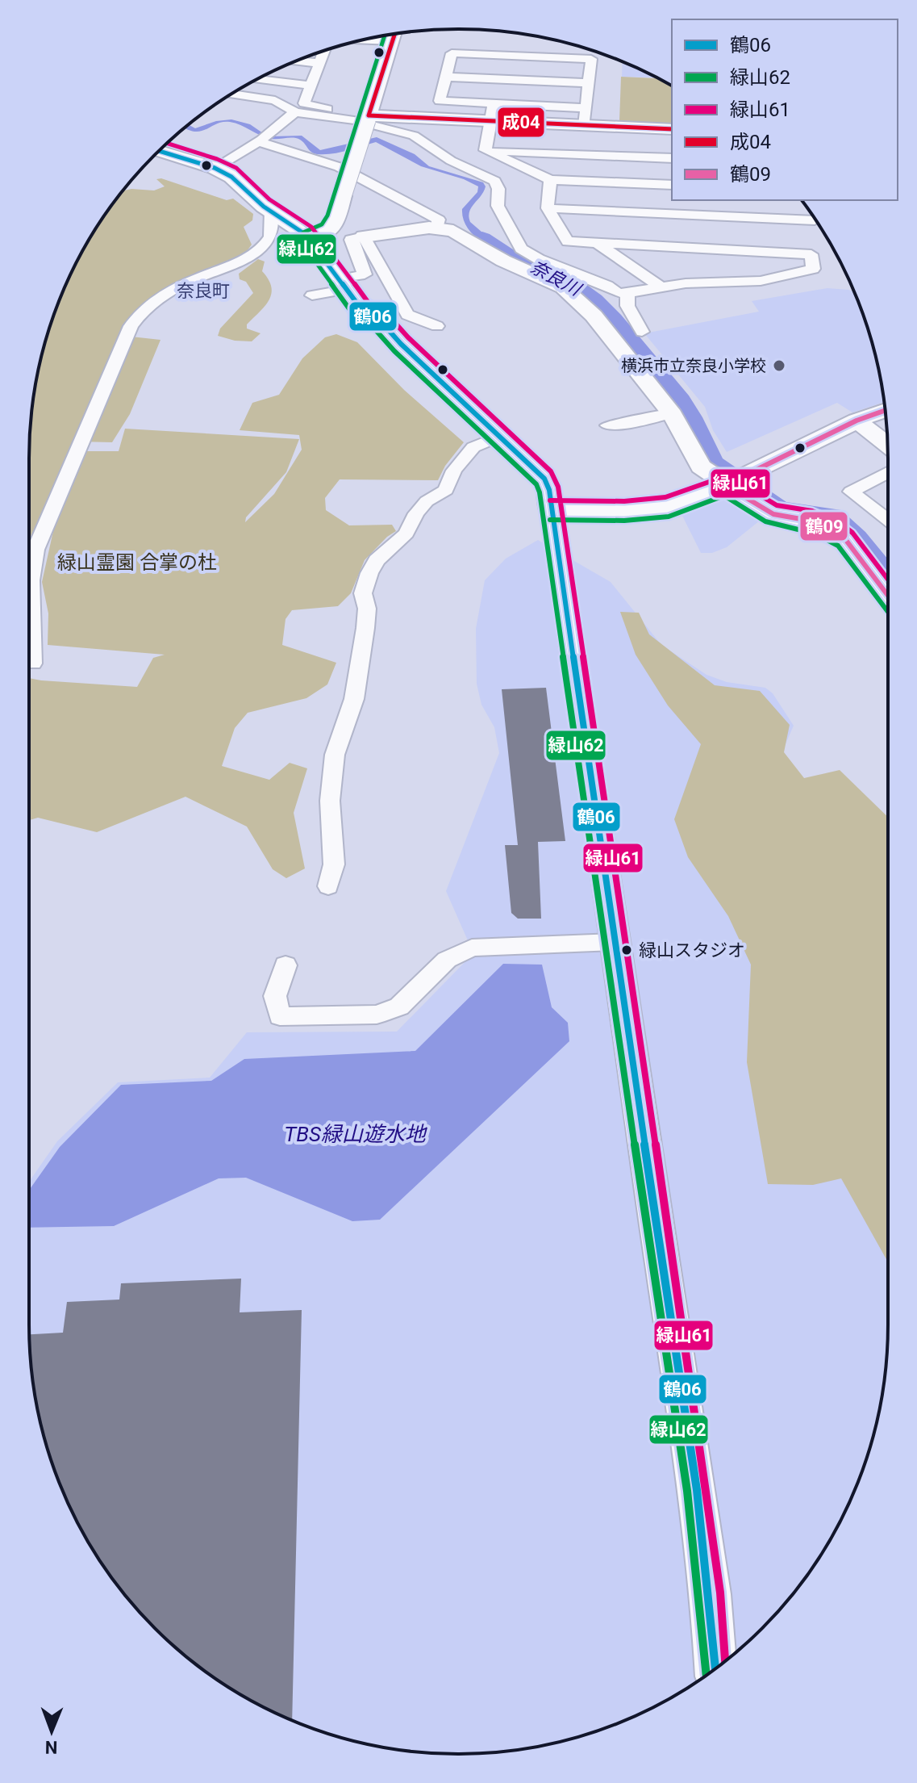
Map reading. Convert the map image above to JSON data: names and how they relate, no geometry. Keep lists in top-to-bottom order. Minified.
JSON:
{"districts":["奈良町"],"water":["奈良川","TBS緑山遊水地"],"parks":["緑山霊園 合掌の杜"],"places":["横浜市立奈良小学校","緑山スタジオ"],"lines":["transit line 成04","transit line 緑山62","transit line 緑山61","transit line 鶴06","transit line 鶴09"],"legend":["鶴06","緑山62","緑山61","成04","鶴09"],"north":"bottom"}
